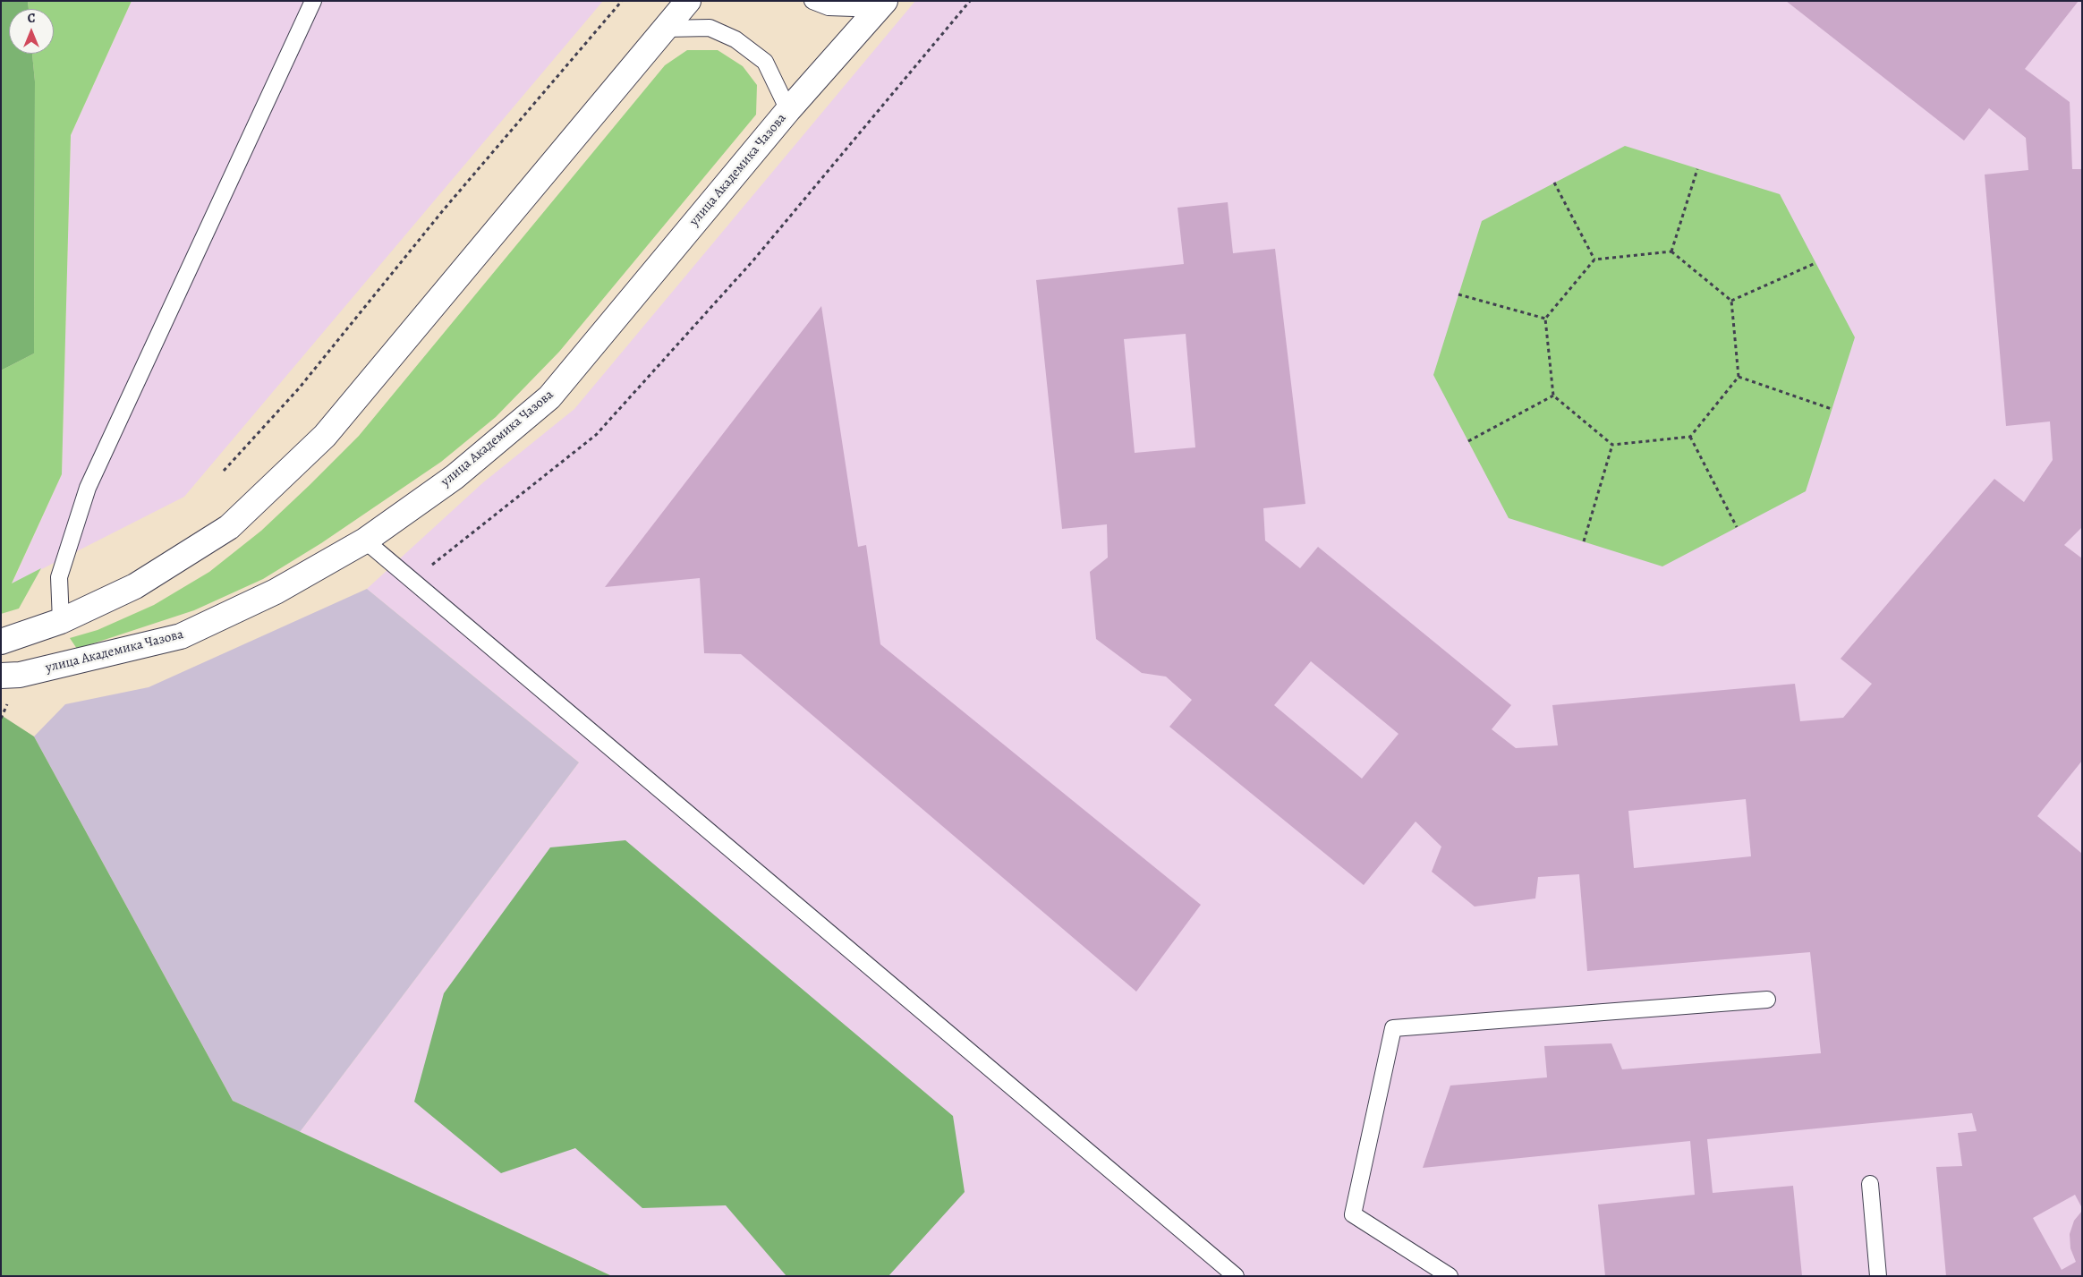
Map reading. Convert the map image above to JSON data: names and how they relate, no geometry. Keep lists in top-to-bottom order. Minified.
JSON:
{"streets":{"street":["улица Академика Чазова"]},"north":"top"}
